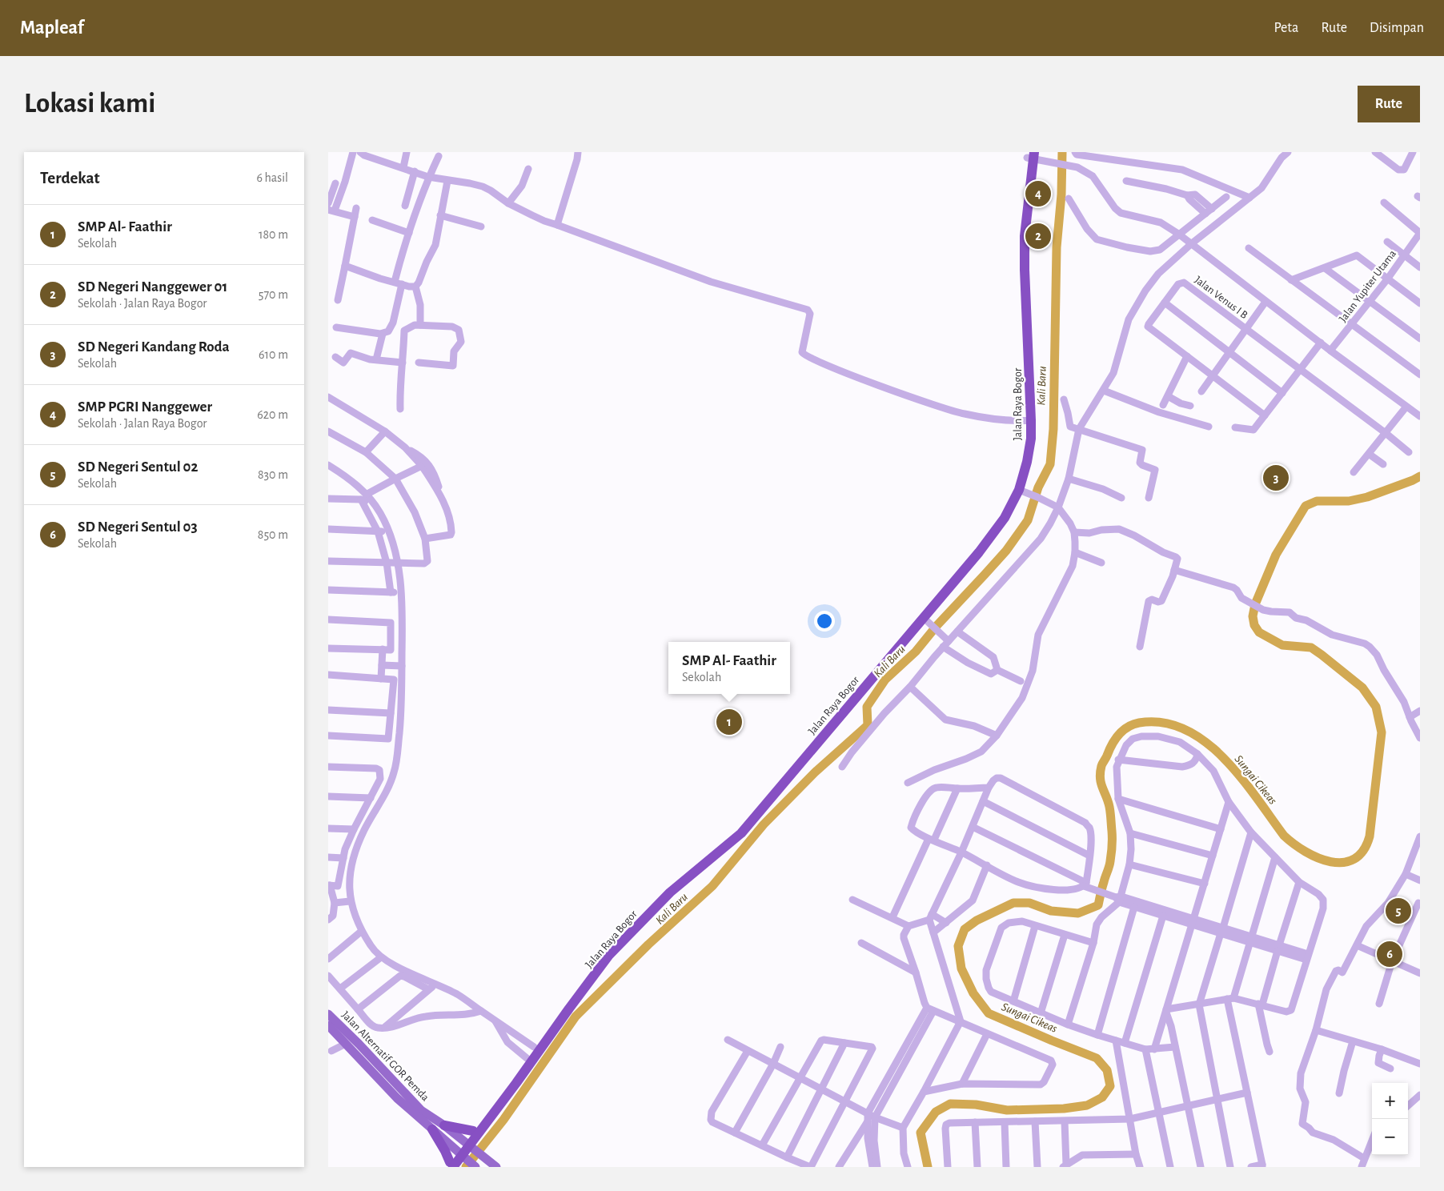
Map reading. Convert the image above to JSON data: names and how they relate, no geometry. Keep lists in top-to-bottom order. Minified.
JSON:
{"streets":{"highway":["Jalan Raya Bogor"],"main road":["Jalan Alternatif GOR Pemda"],"street":["Jalan Yupiter Utama","Jalan Venus I B"]},"crossings":[["Jalan Raya Bogor","Jalan Alternatif GOR Pemda"]],"water":["Kali Baru","Sungai Cikeas"],"page":{"header":"Mapleaf","nav":["Peta","Rute","Disimpan"],"buttons":"Rute","title":"Lokasi kami","heading":["Terdekat","6 hasil"],"pins":["4","2","3","1","5","6"],"list":[{"mark":"1","name":"SMP Al- Faathir","note":"Sekolah","value":"180 m"},{"mark":"2","name":"SD Negeri Nanggewer 01","note":"Sekolah · Jalan Raya Bogor","value":"570 m"},{"mark":"3","name":"SD Negeri Kandang Roda","note":"Sekolah","value":"610 m"},{"mark":"4","name":"SMP PGRI Nanggewer","note":"Sekolah · Jalan Raya Bogor","value":"620 m"},{"mark":"5","name":"SD Negeri Sentul 02","note":"Sekolah","value":"830 m"},{"mark":"6","name":"SD Negeri Sentul 03","note":"Sekolah","value":"850 m"}],"popup":["SMP Al- Faathir","Sekolah"],"map_buttons":["+","−"]}}
